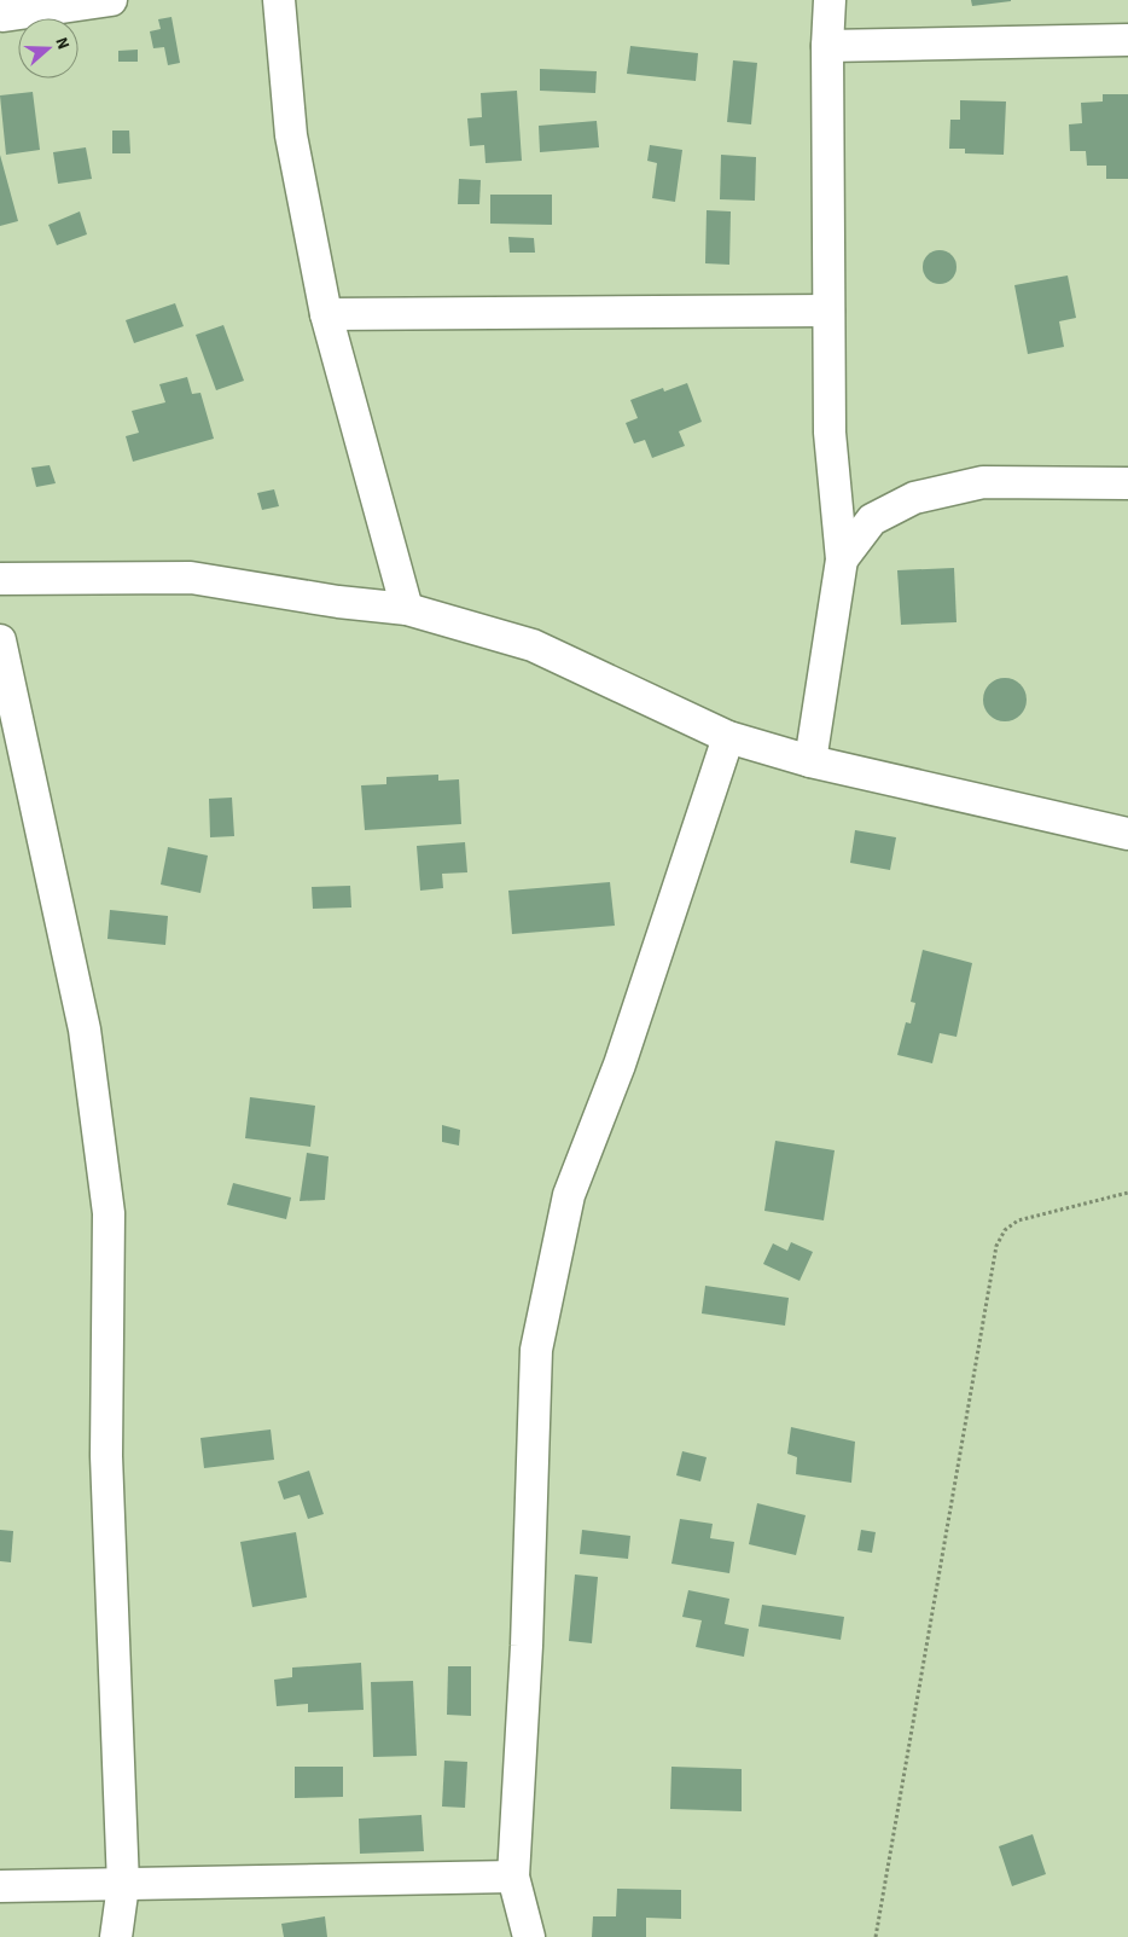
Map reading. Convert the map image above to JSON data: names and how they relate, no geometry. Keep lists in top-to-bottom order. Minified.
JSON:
{"north":"right"}
